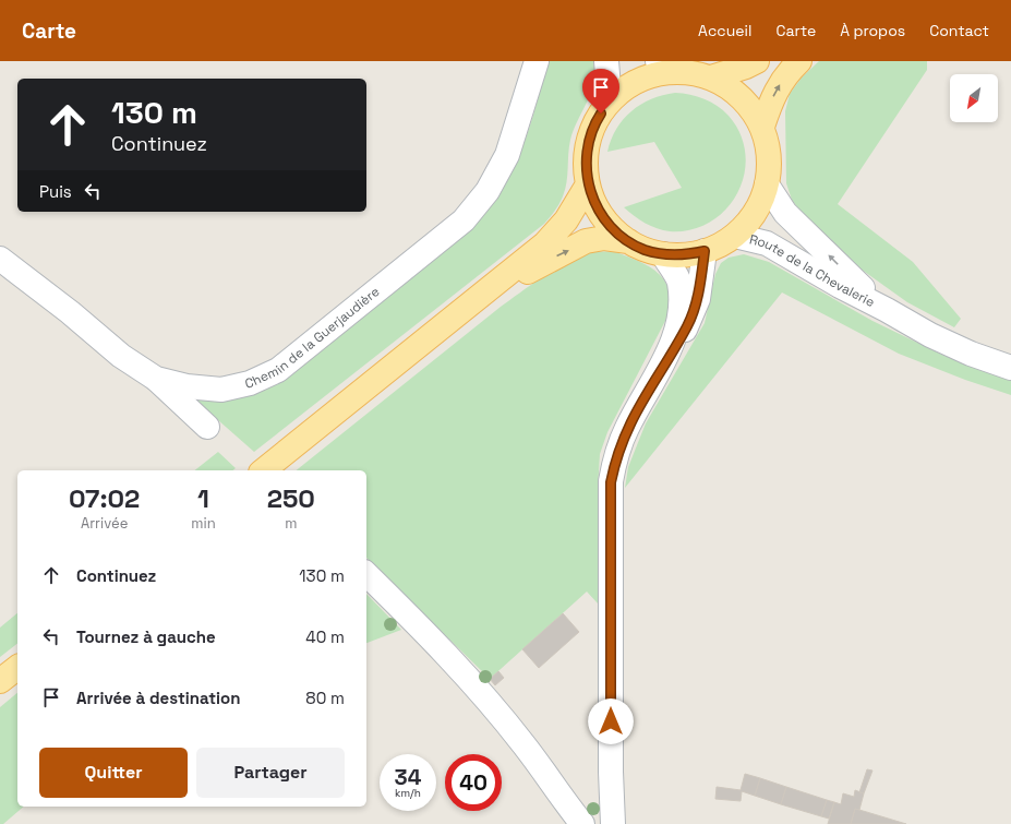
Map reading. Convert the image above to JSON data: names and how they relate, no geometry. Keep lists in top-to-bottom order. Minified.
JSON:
{"streets":{"street":["Route de la Chevalerie","Chemin de la Guerjaudière"]},"north":"bottom left","page":{"header":"Carte","nav":["Accueil","Carte","À propos","Contact"],"turn":["130 m","Continuez"],"then":"Puis","eta":["07:02","Arrivée","1","min","250","m"],"list":[{"name":"Continuez","value":"130 m"},{"name":"Tournez à gauche","value":"40 m"},{"name":"Arrivée à destination","value":"80 m"}],"buttons":["Quitter","Partager"],"speed":"34 km/h","limit":"40"}}
